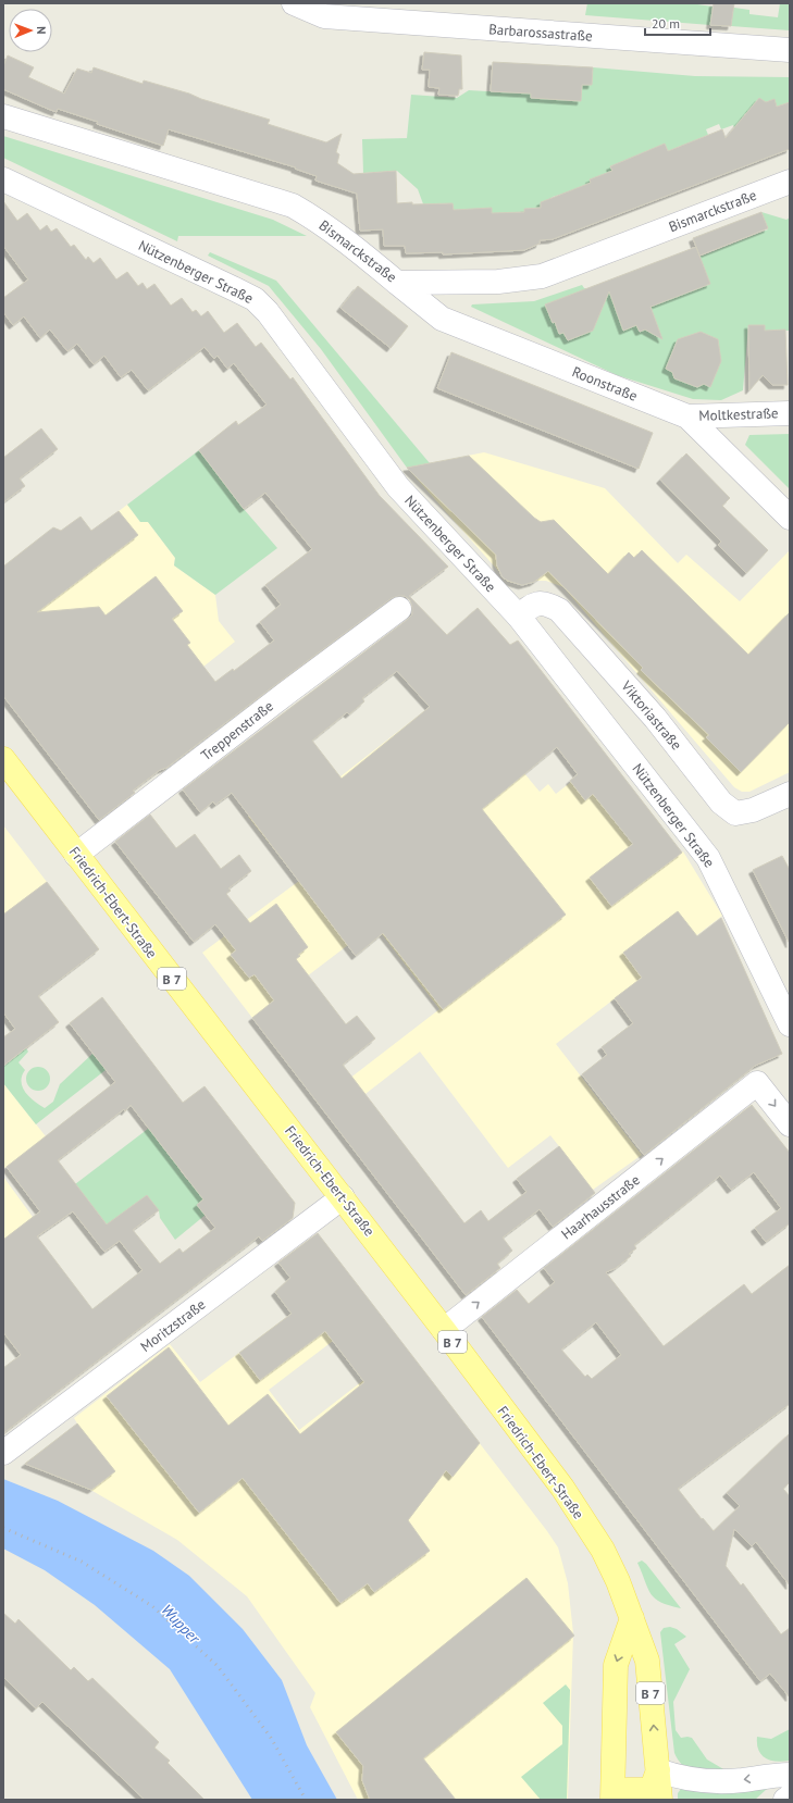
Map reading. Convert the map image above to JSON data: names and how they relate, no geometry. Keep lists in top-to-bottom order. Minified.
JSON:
{"streets":{"main road":["Friedrich-Ebert-Straße","B 7"],"street":["Barbarossastraße","Bismarckstraße","Nützenberger Straße","Roonstraße","Moltkestraße","Viktoriastraße","Treppenstraße","Haarhausstraße","Moritzstraße"]},"crossings":[["Bismarckstraße","Roonstraße"],["Nützenberger Straße","Viktoriastraße"],["Roonstraße","Moltkestraße"],["Treppenstraße","Friedrich-Ebert-Straße"],["Friedrich-Ebert-Straße","B 7"],["Friedrich-Ebert-Straße","Haarhausstraße"],["Friedrich-Ebert-Straße","Moritzstraße"]],"one_way":["Haarhausstraße"],"water":["Wupper"],"scale_bar":"20 m","north":"right"}
